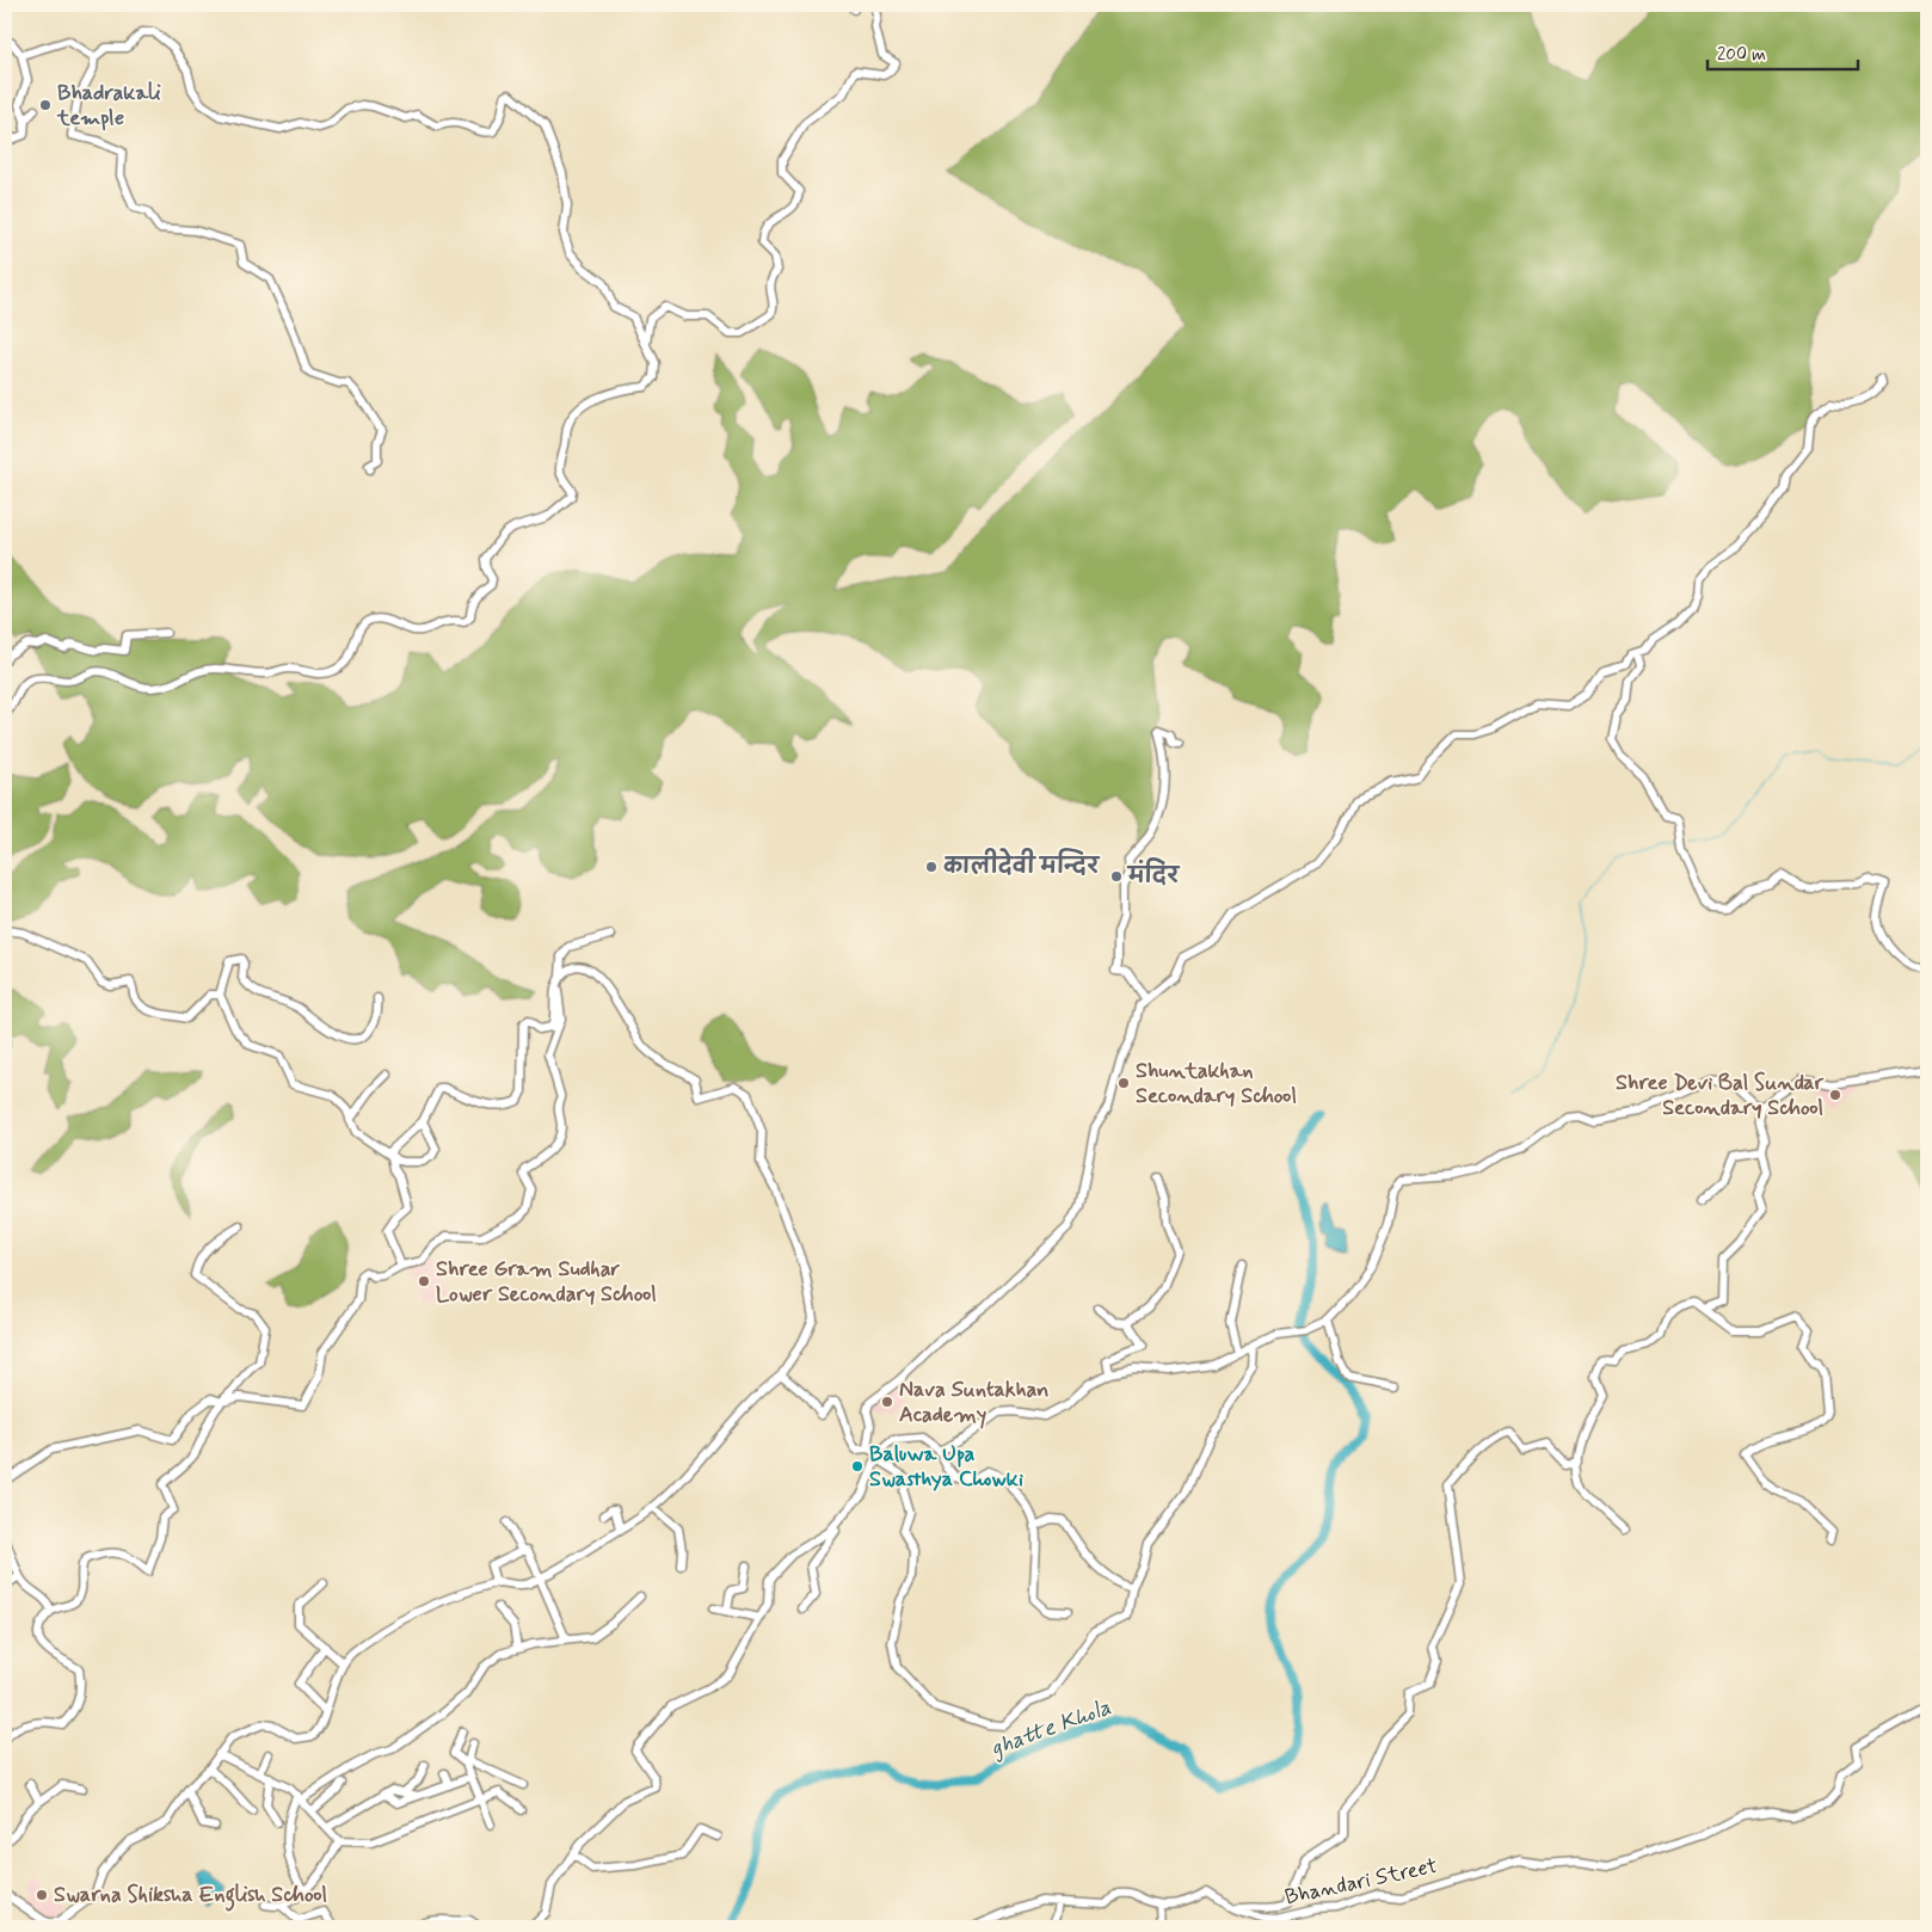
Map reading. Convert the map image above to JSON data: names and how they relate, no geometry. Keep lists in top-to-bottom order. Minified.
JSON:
{"streets":{"street":["Bhandari Street"]},"water":["ghatte Khola"],"places":["Bhadrakali temple","कालीदेवी मन्दिर","मंदिर","Shuntakhan Secondary School","Shree Devi Bal Sundar Secondary School","Shree Gram Sudhar Lower Secondary School","Nava Suntakhan Academy","Baluwa Upa Swasthya Chowki","Swarna Shiksha English School"],"scale_bar":"200 m"}
